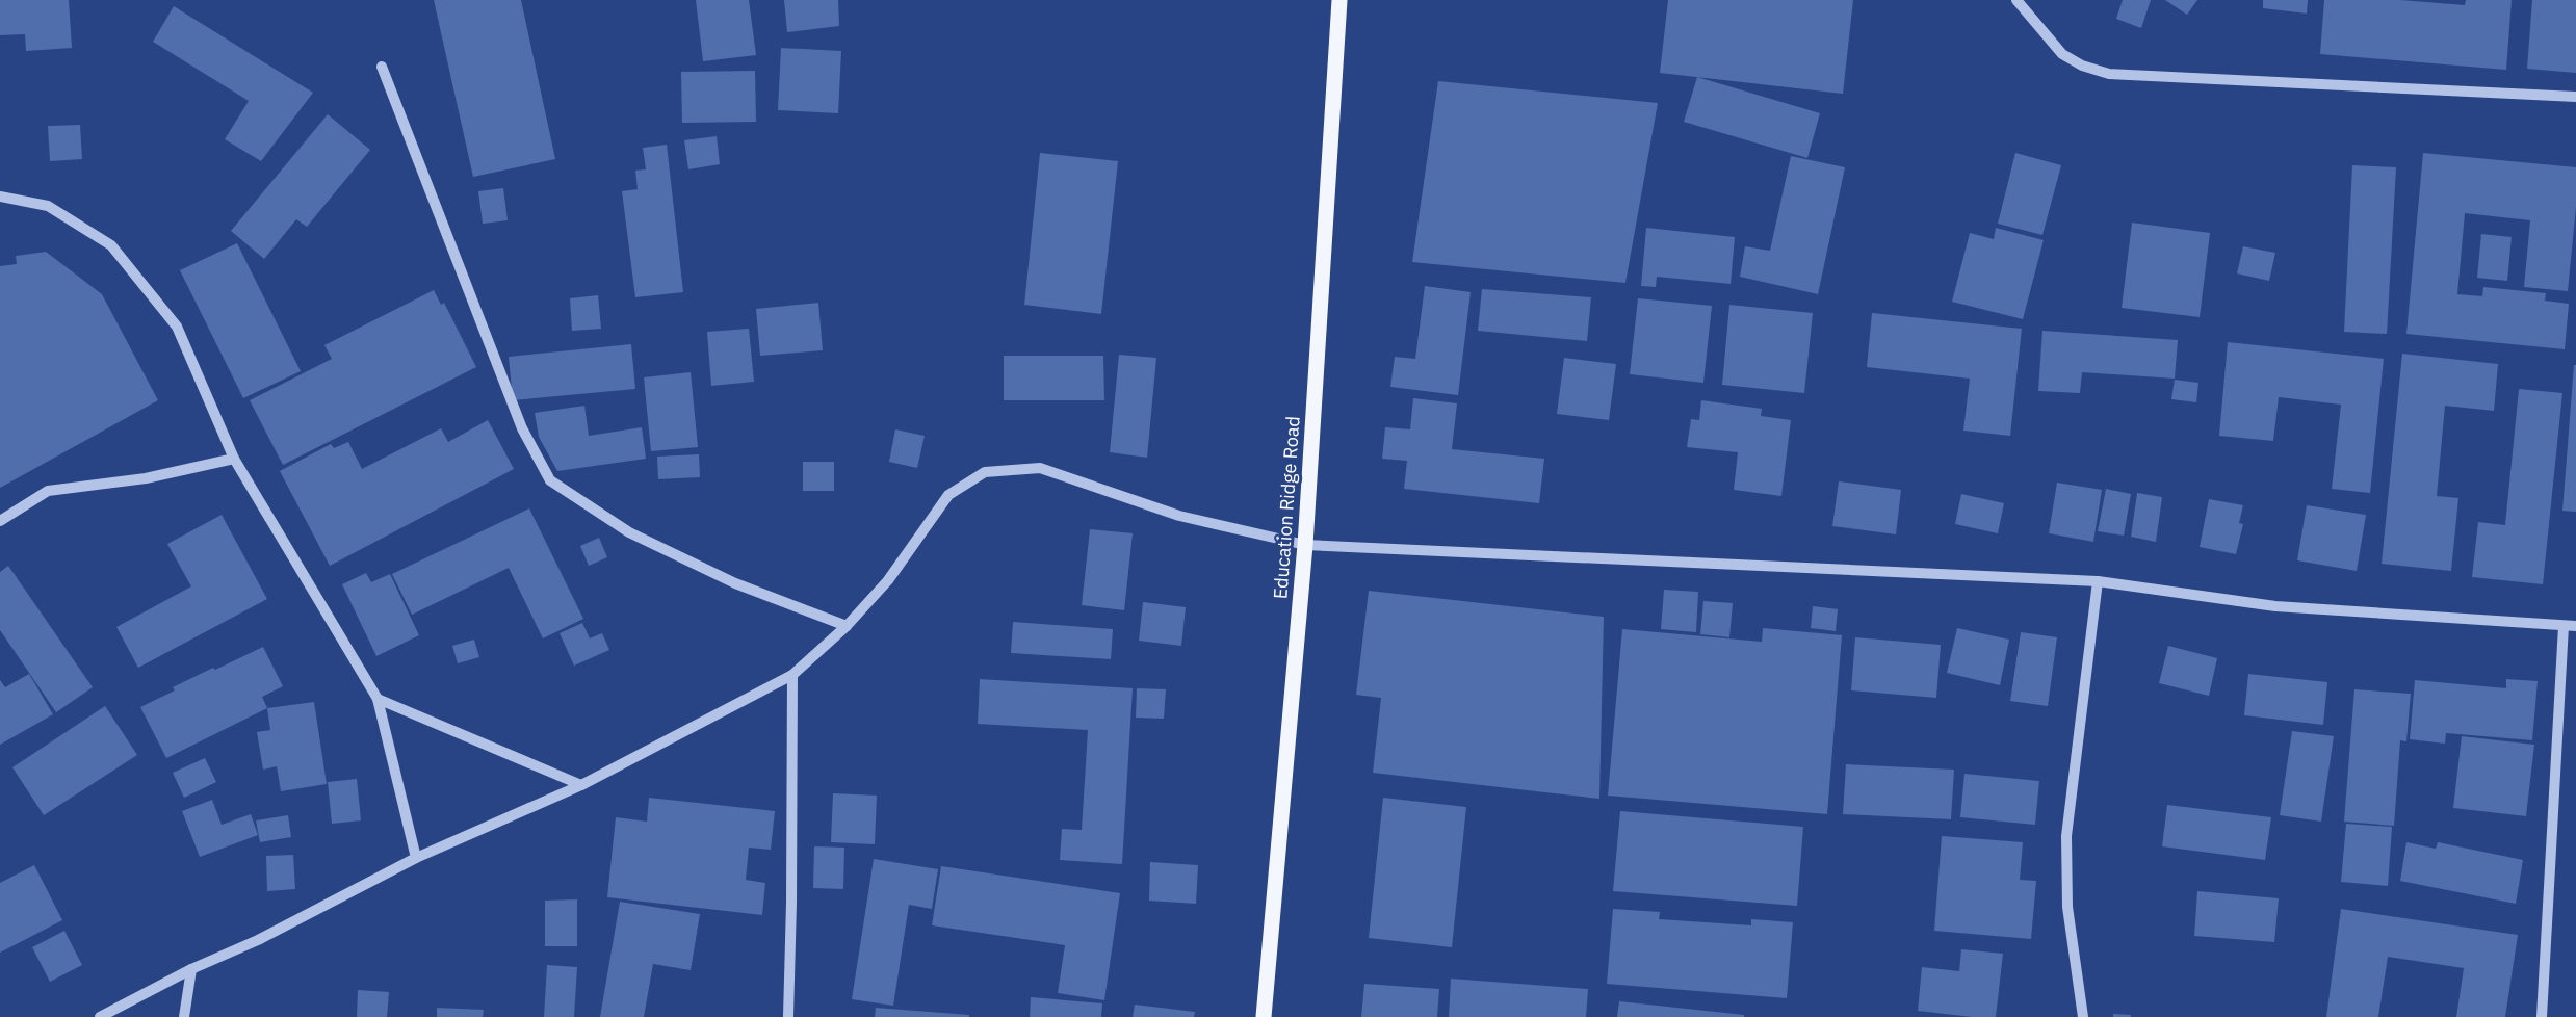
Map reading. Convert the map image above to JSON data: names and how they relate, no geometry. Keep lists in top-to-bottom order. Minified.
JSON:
{"streets":{"main road":["Education Ridge Road"]}}
